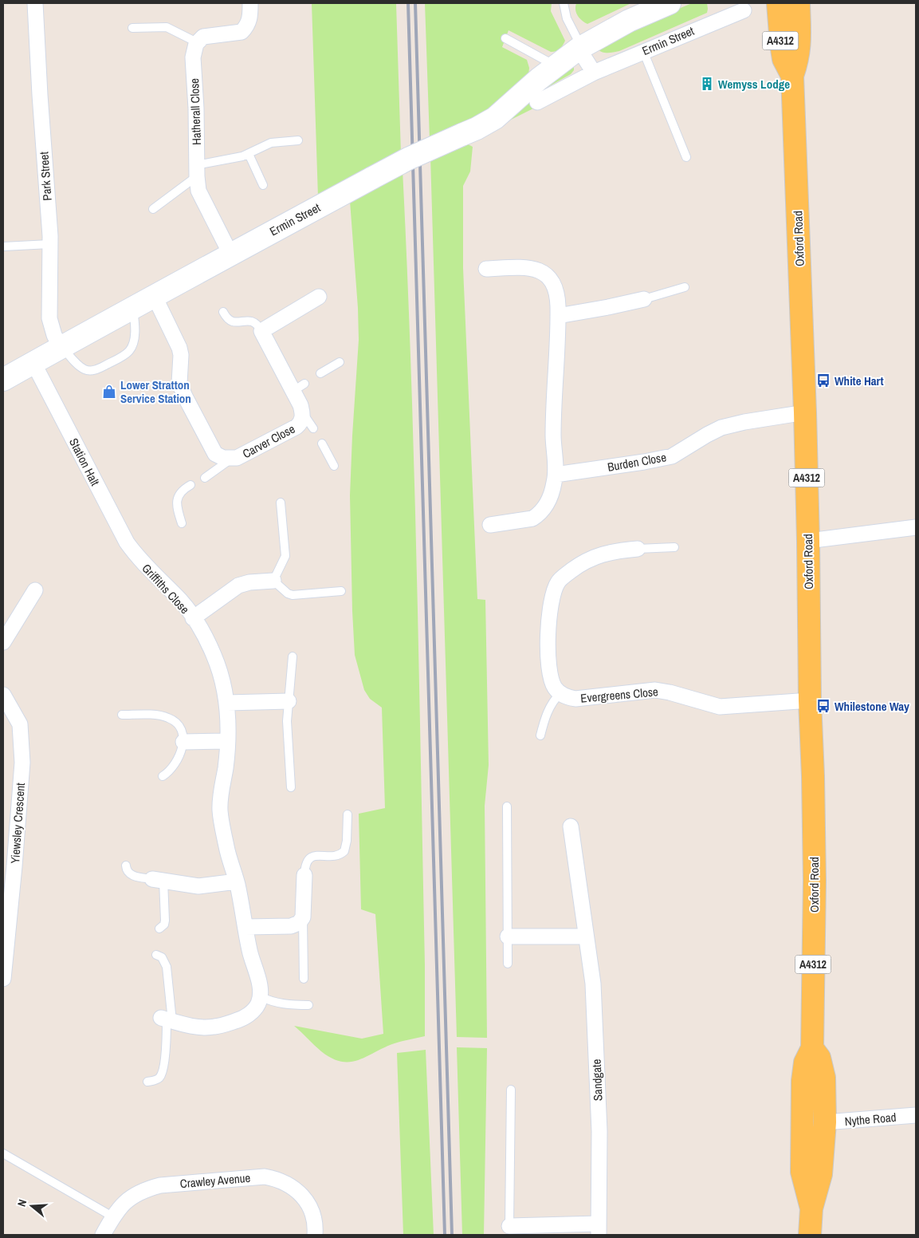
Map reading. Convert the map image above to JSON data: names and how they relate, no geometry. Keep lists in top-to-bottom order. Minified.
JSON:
{"streets":{"main road":["A4312","Oxford Road"],"street":["Ermin Street","Hatherall Close","Park Street","Carver Close","Station Halt","Burden Close","Griffiths Close","Evergreens Close","Yiewsley Crescent","Sandgate","Nythe Road","Crawley Avenue"]},"crossings":[["Ermin Street","Hatherall Close"],["Ermin Street","Park Street"],["Ermin Street","Carver Close"],["Ermin Street","Station Halt"],["Oxford Road","Burden Close"],["Oxford Road","Evergreens Close"],["Oxford Road","Nythe Road"],["Station Halt","Griffiths Close"]],"places":{"building":["Wemyss Lodge"],"bus stop":["White Hart","Whilestone Way"],"shop":["Lower Stratton Service Station"]},"north":"left"}
